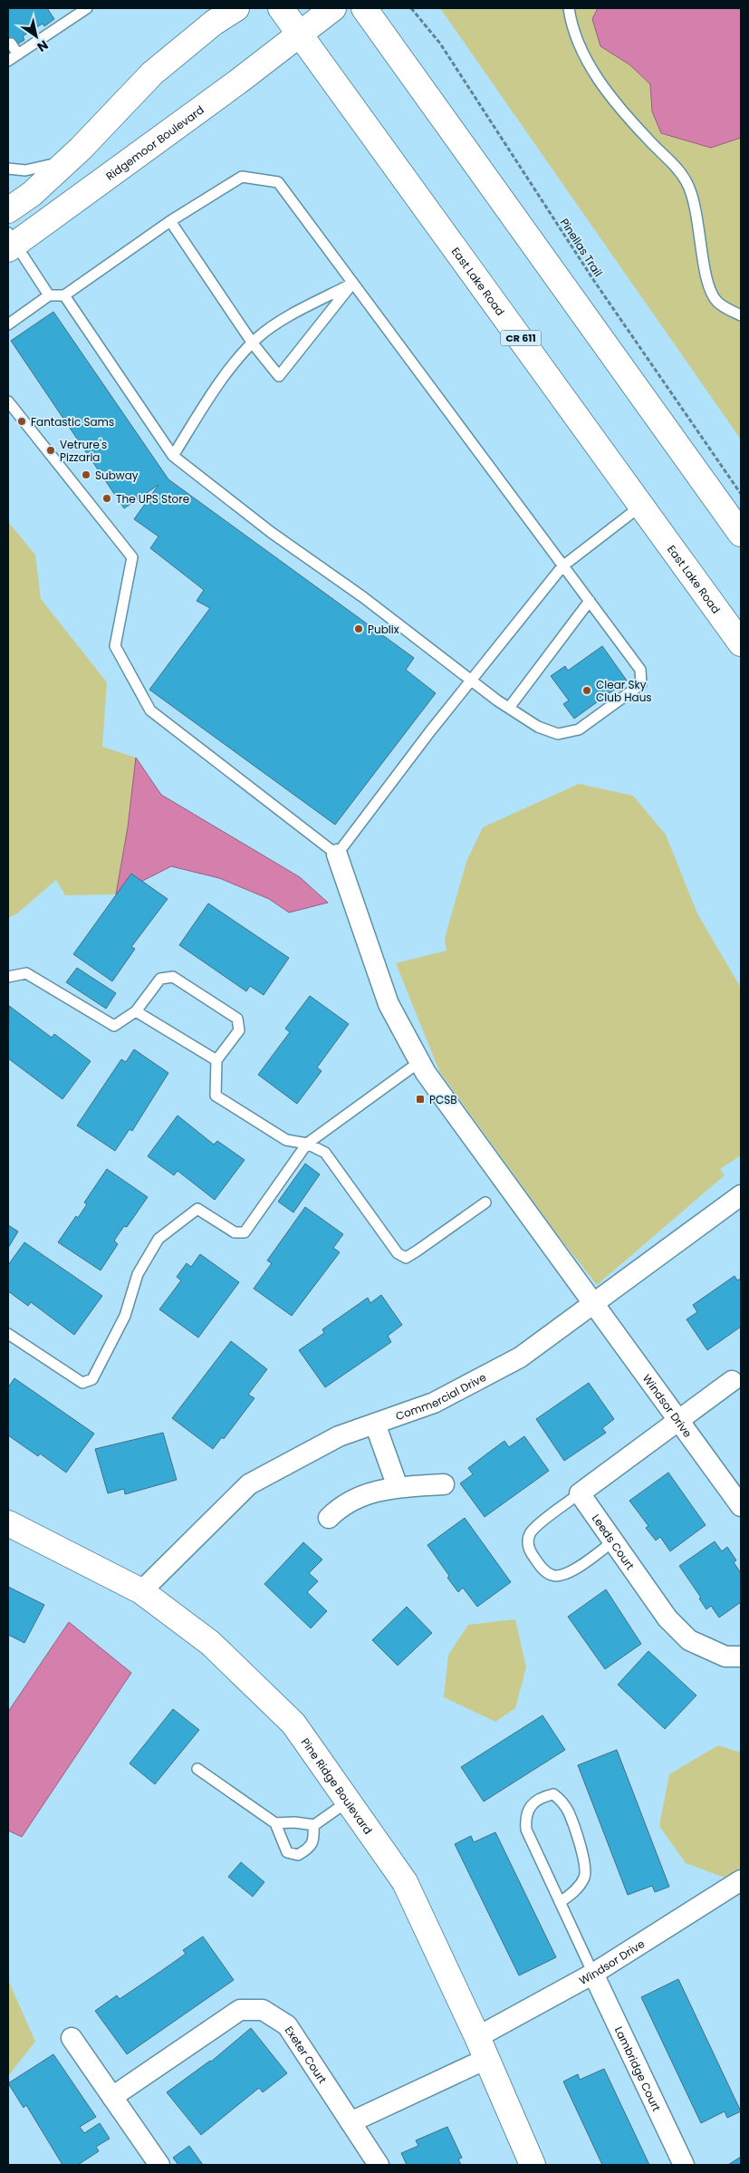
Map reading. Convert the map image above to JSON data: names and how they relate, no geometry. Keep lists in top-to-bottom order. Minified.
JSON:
{"streets":{"street":["Ridgemoor Boulevard","East Lake Road","CR 611","Commercial Drive","Windsor Drive","Leeds Court","Pine Ridge Boulevard","Exeter Court","Lambridge Court"],"path":["Pinellas Trail"]},"crossings":[["Ridgemoor Boulevard","East Lake Road"],["Commercial Drive","Windsor Drive"],["Commercial Drive","Pine Ridge Boulevard"],["Windsor Drive","Pine Ridge Boulevard"],["Windsor Drive","Exeter Court"],["Windsor Drive","Lambridge Court"]],"places":{"other":["Fantastic Sams","Vetrure's Pizzaria","Subway","The UPS Store","Publix","Clear Sky Club Haus"],"transit":["PCSB"]},"north":"bottom right"}
